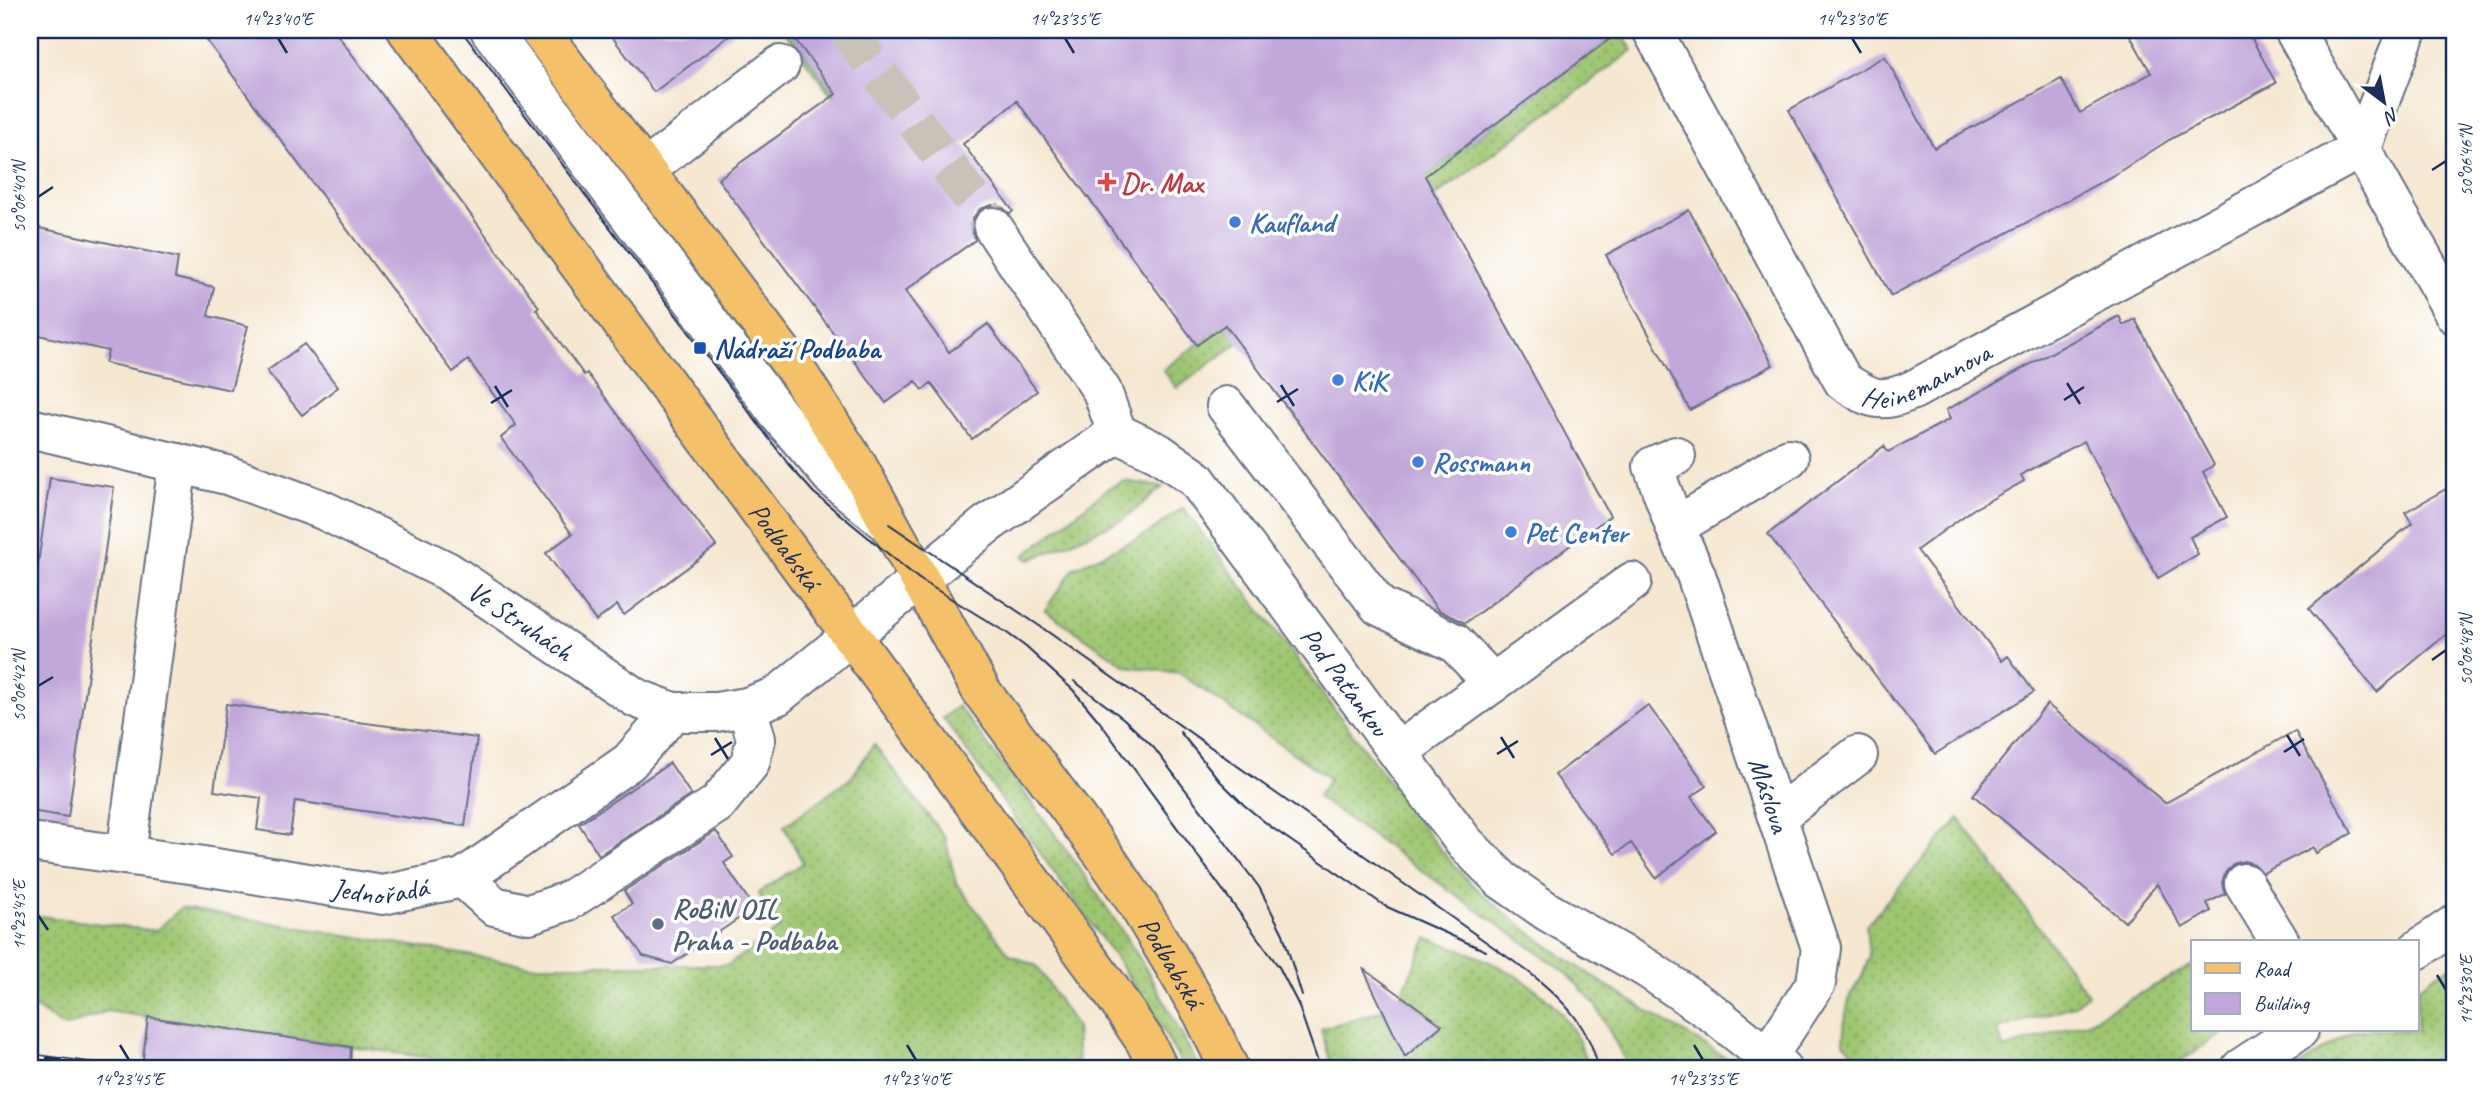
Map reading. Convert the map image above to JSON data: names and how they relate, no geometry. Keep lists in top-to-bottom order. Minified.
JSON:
{"streets":{"main road":["Podbabská"],"street":["Heinemannova","Ve Struhách","Pod Paťankou","Máslova","Jednořadá"]},"crossings":[["Podbabská","Ve Struhách"],["Ve Struhách","Jednořadá"],["Pod Paťankou","Máslova"]],"places":{"health":["Dr. Max"],"other":["Kaufland","KiK","Rossmann","Pet Center","RoBiN OIL Praha - Podbaba"],"transit":["Nádraží Podbaba"]},"legend":["Road","Building"],"north":"bottom right","coordinates":["14°23'40\"E","14°23'35\"E","14°23'30\"E","50°06'46\"N","50°06'40\"N","50°06'48\"N","50°06'42\"N","14°23'45\"E"]}
